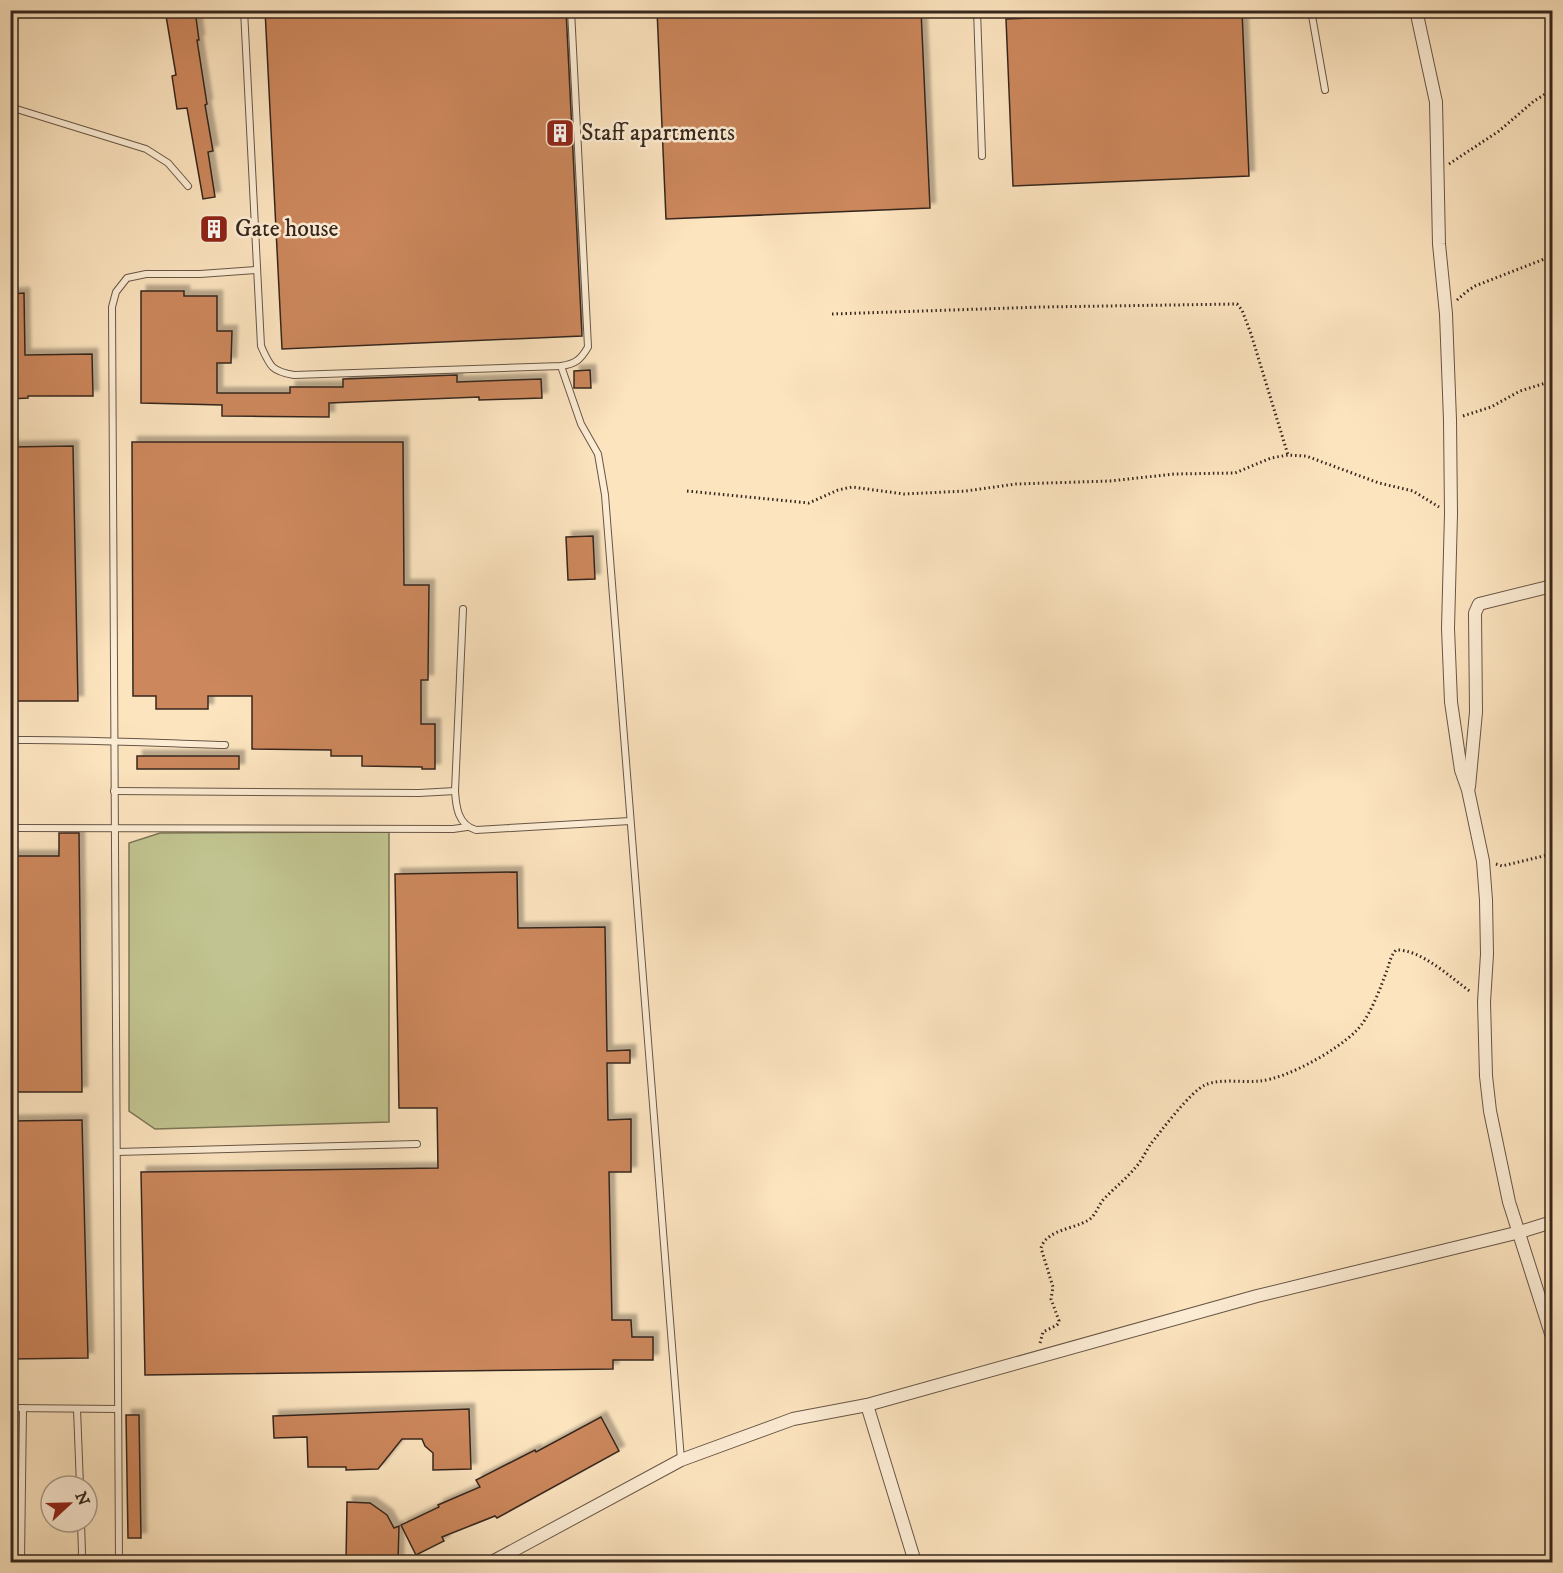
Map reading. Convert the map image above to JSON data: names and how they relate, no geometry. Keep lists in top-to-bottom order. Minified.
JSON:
{"places":{"building":["Staff apartments","Gate house"]},"north":"right"}
